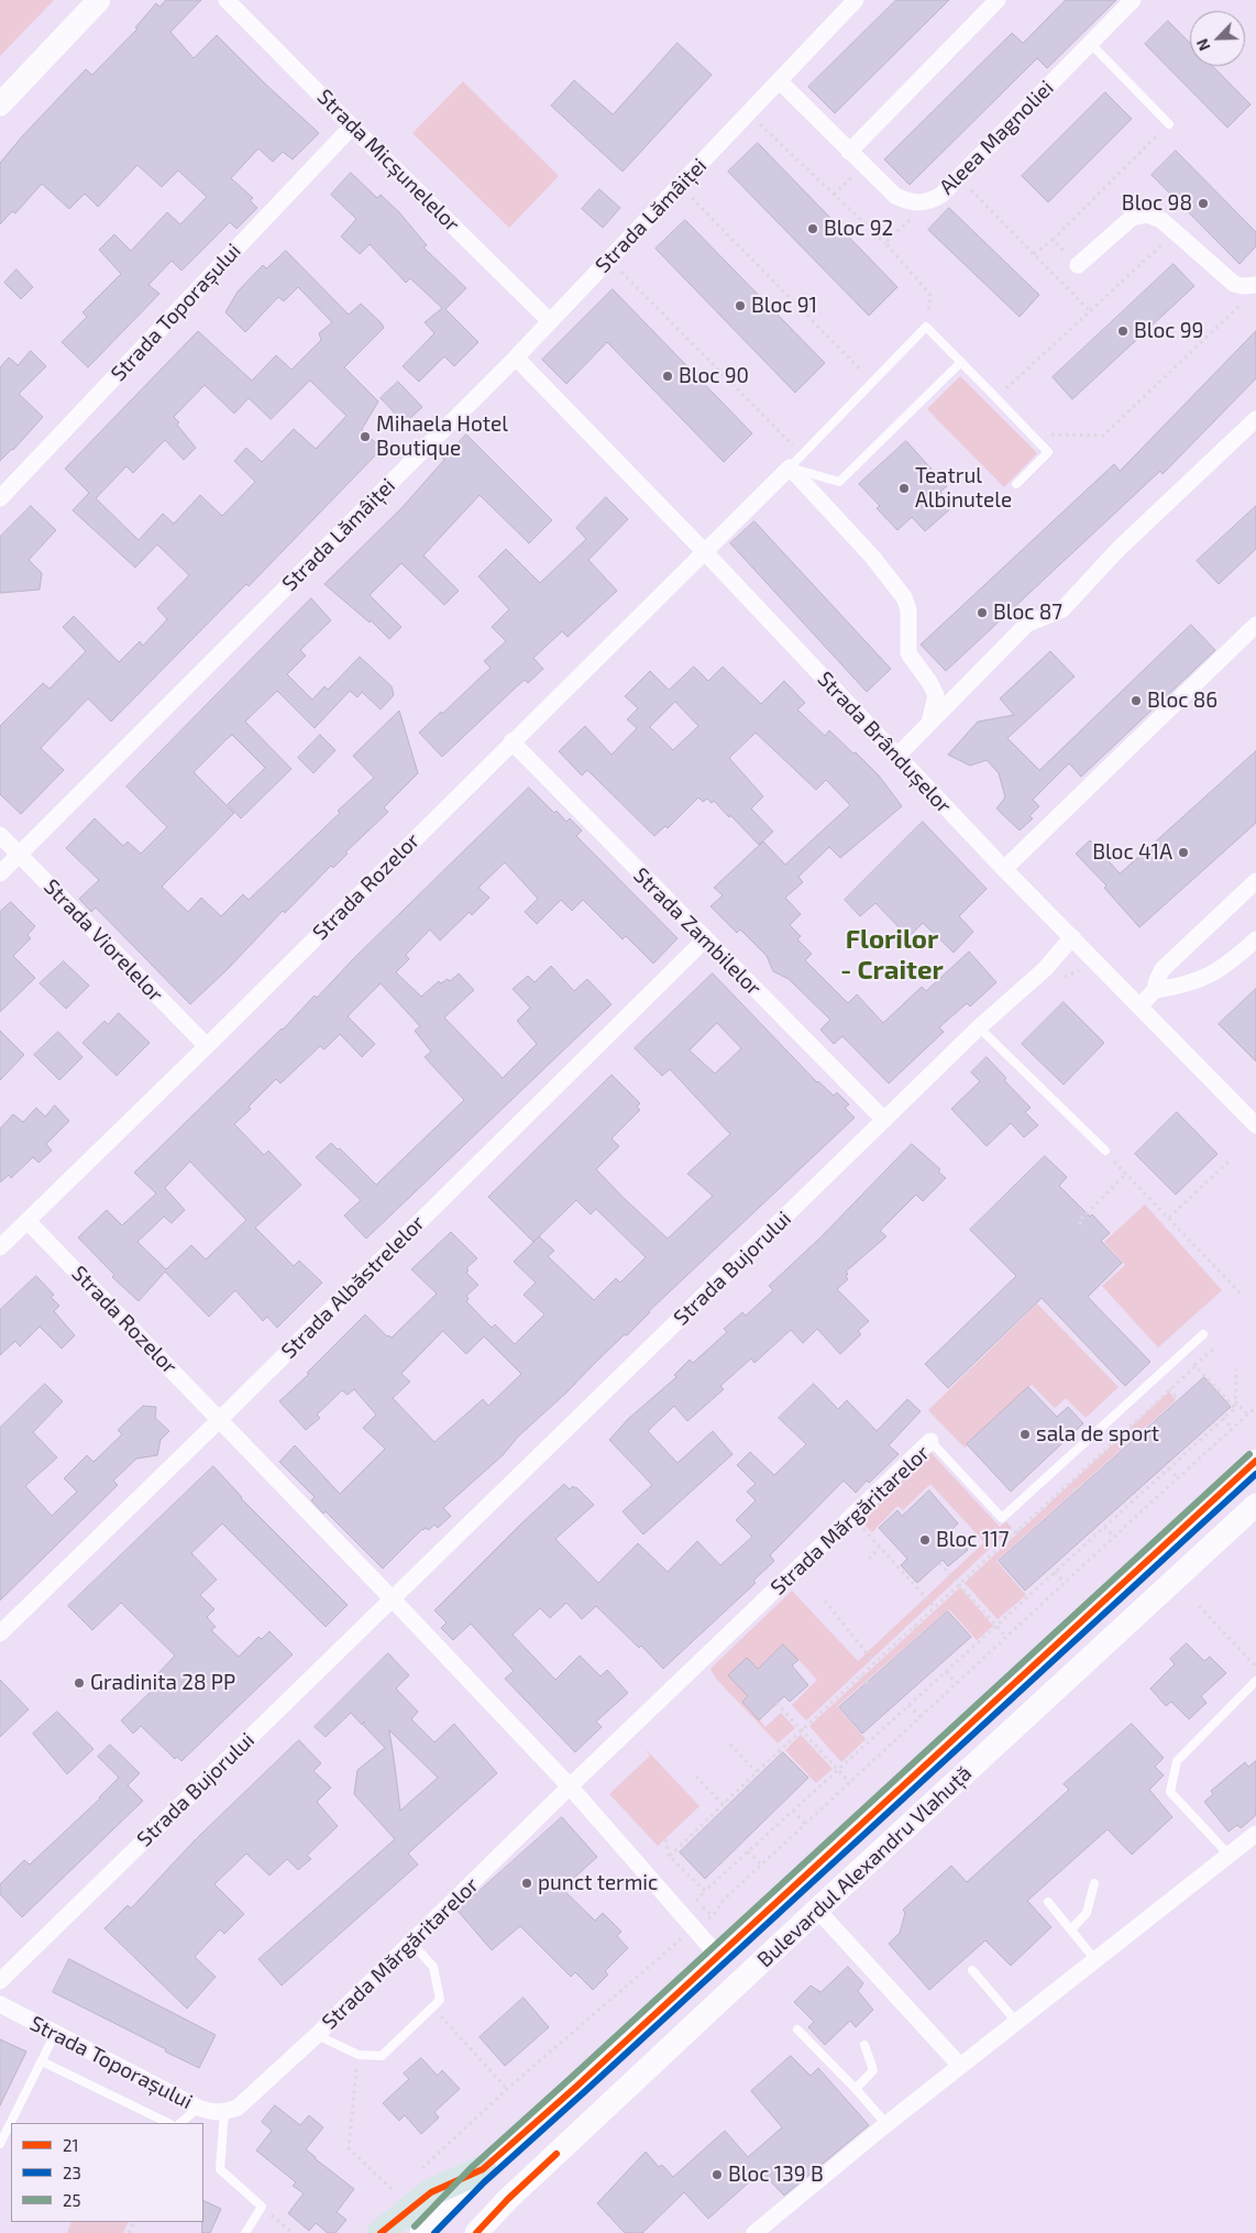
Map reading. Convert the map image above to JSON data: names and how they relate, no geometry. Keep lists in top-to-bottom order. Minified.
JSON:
{"streets":{"main road":["Bulevardul Alexandru Vlahuță"],"street":["Aleea Magnoliei","Strada Micșunelelor","Strada Lămâiței","Strada Toporașului","Strada Brândușelor","Strada Rozelor","Strada Zambilelor","Strada Viorelelor","Strada Bujorului","Strada Albăstrelelor","Strada Mărgăritarelor"]},"crossings":[["Aleea Magnoliei","Strada Lămâiței"],["Strada Micșunelelor","Strada Lămâiței"],["Strada Micșunelelor","Strada Toporașului"],["Strada Lămâiței","Strada Brândușelor"],["Strada Lămâiței","Strada Viorelelor"],["Strada Toporașului","Strada Mărgăritarelor"],["Strada Brândușelor","Strada Rozelor"],["Strada Brândușelor","Strada Bujorului"],["Strada Rozelor","Strada Zambilelor"],["Strada Rozelor","Strada Viorelelor"],["Strada Rozelor","Strada Albăstrelelor"],["Strada Zambilelor","Strada Bujorului"],["Strada Zambilelor","Strada Albăstrelelor"]],"districts":["Florilor - Craiter"],"places":["Bloc 98","Bloc 92","Bloc 91","Bloc 99","Bloc 90","Mihaela Hotel Boutique","Teatrul Albinutele","Bloc 87","Bloc 86","Bloc 41A","sala de sport","Bloc 117","Gradinita 28 PP","punct termic","Bloc 139 B"],"lines":["transit line 25","transit line 21","transit line 23"],"legend":["21","23","25"],"north":"bottom left"}
